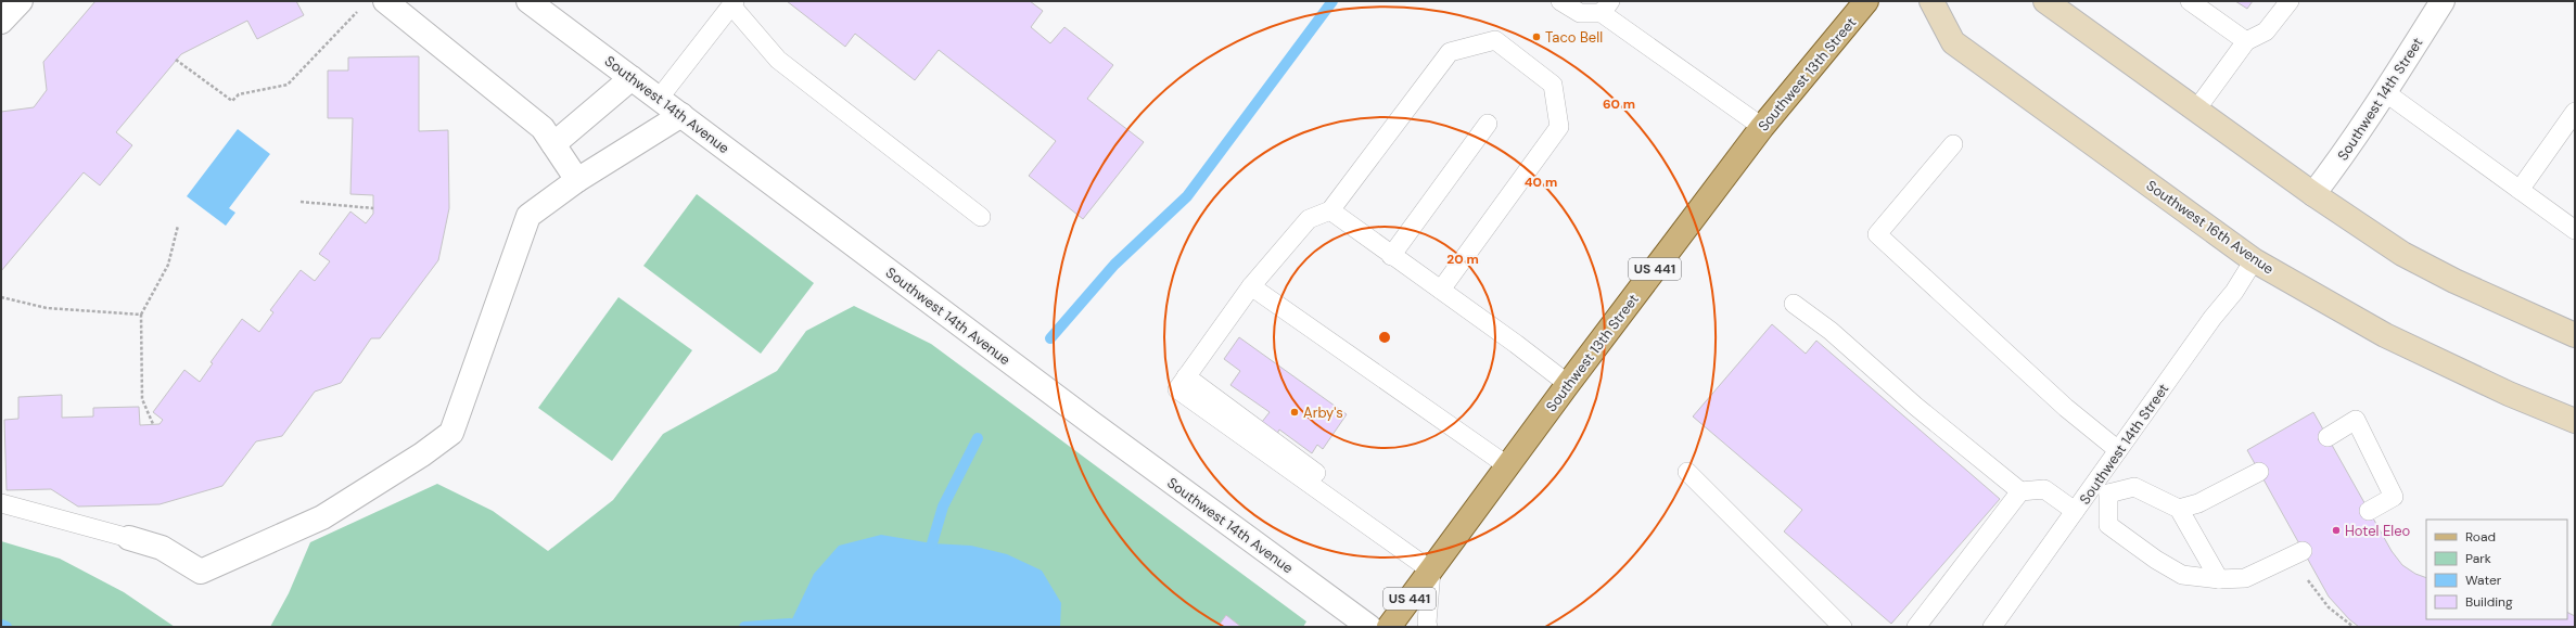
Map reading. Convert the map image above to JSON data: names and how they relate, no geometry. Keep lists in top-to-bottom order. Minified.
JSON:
{"streets":{"main road":["Southwest 13th Street","Southwest 16th Avenue","US 441"],"street":["Southwest 14th Street","Southwest 14th Avenue"]},"crossings":[["Southwest 14th Street","Southwest 16th Avenue"]],"places":["Taco Bell","Arby's","Hotel Eleo"],"legend":["Road","Park","Water","Building"],"rings":["60 m","40 m","20 m"]}
